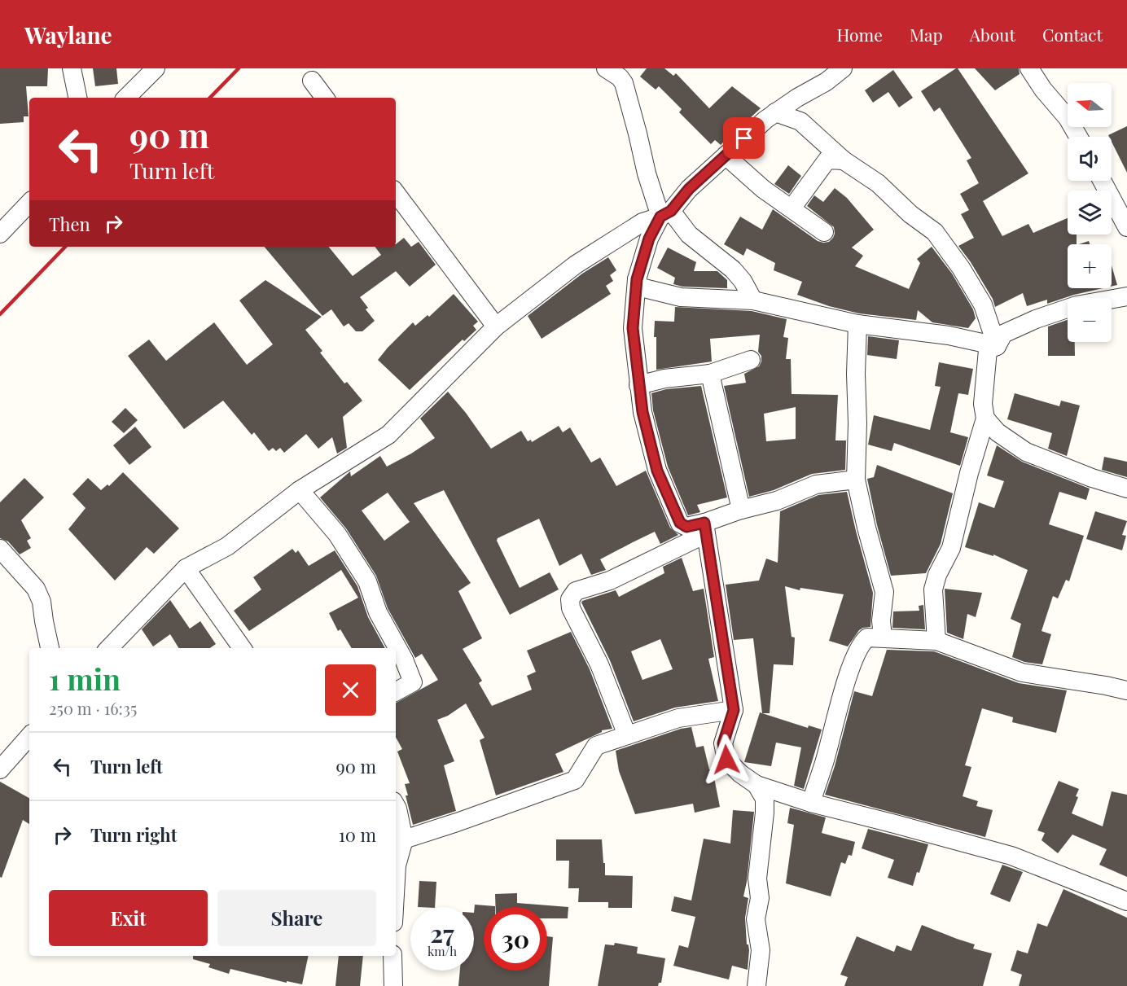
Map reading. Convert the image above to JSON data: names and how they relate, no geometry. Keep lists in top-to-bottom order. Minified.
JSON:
{"north":"left","page":{"header":"Waylane","nav":["Home","Map","About","Contact"],"map_buttons":["+","−"],"turn":["90 m","Turn left"],"then":"Then","heading":["1 min","250 m · 16:35"],"list":[{"name":"Turn left","value":"90 m"},{"name":"Turn right","value":"10 m"}],"buttons":["Exit","Share"],"speed":"27 km/h","limit":"30"}}
